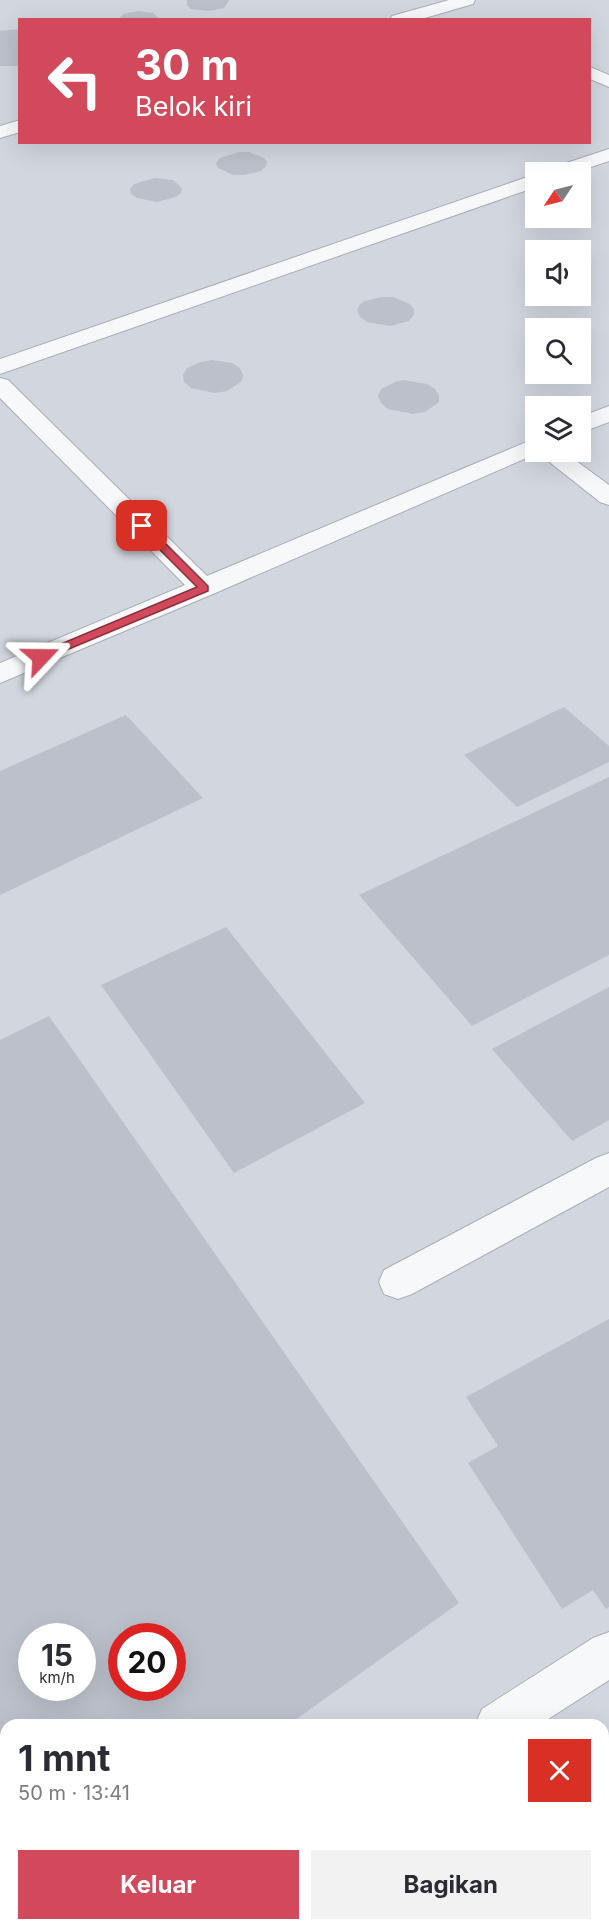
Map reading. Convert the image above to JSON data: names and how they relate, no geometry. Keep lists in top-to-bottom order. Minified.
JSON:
{"north":"bottom left","page":{"turn":["30 m","Belok kiri"],"speed":"15 km/h","limit":"20","heading":["1 mnt","50 m · 13:41"],"buttons":["Keluar","Bagikan"]}}
